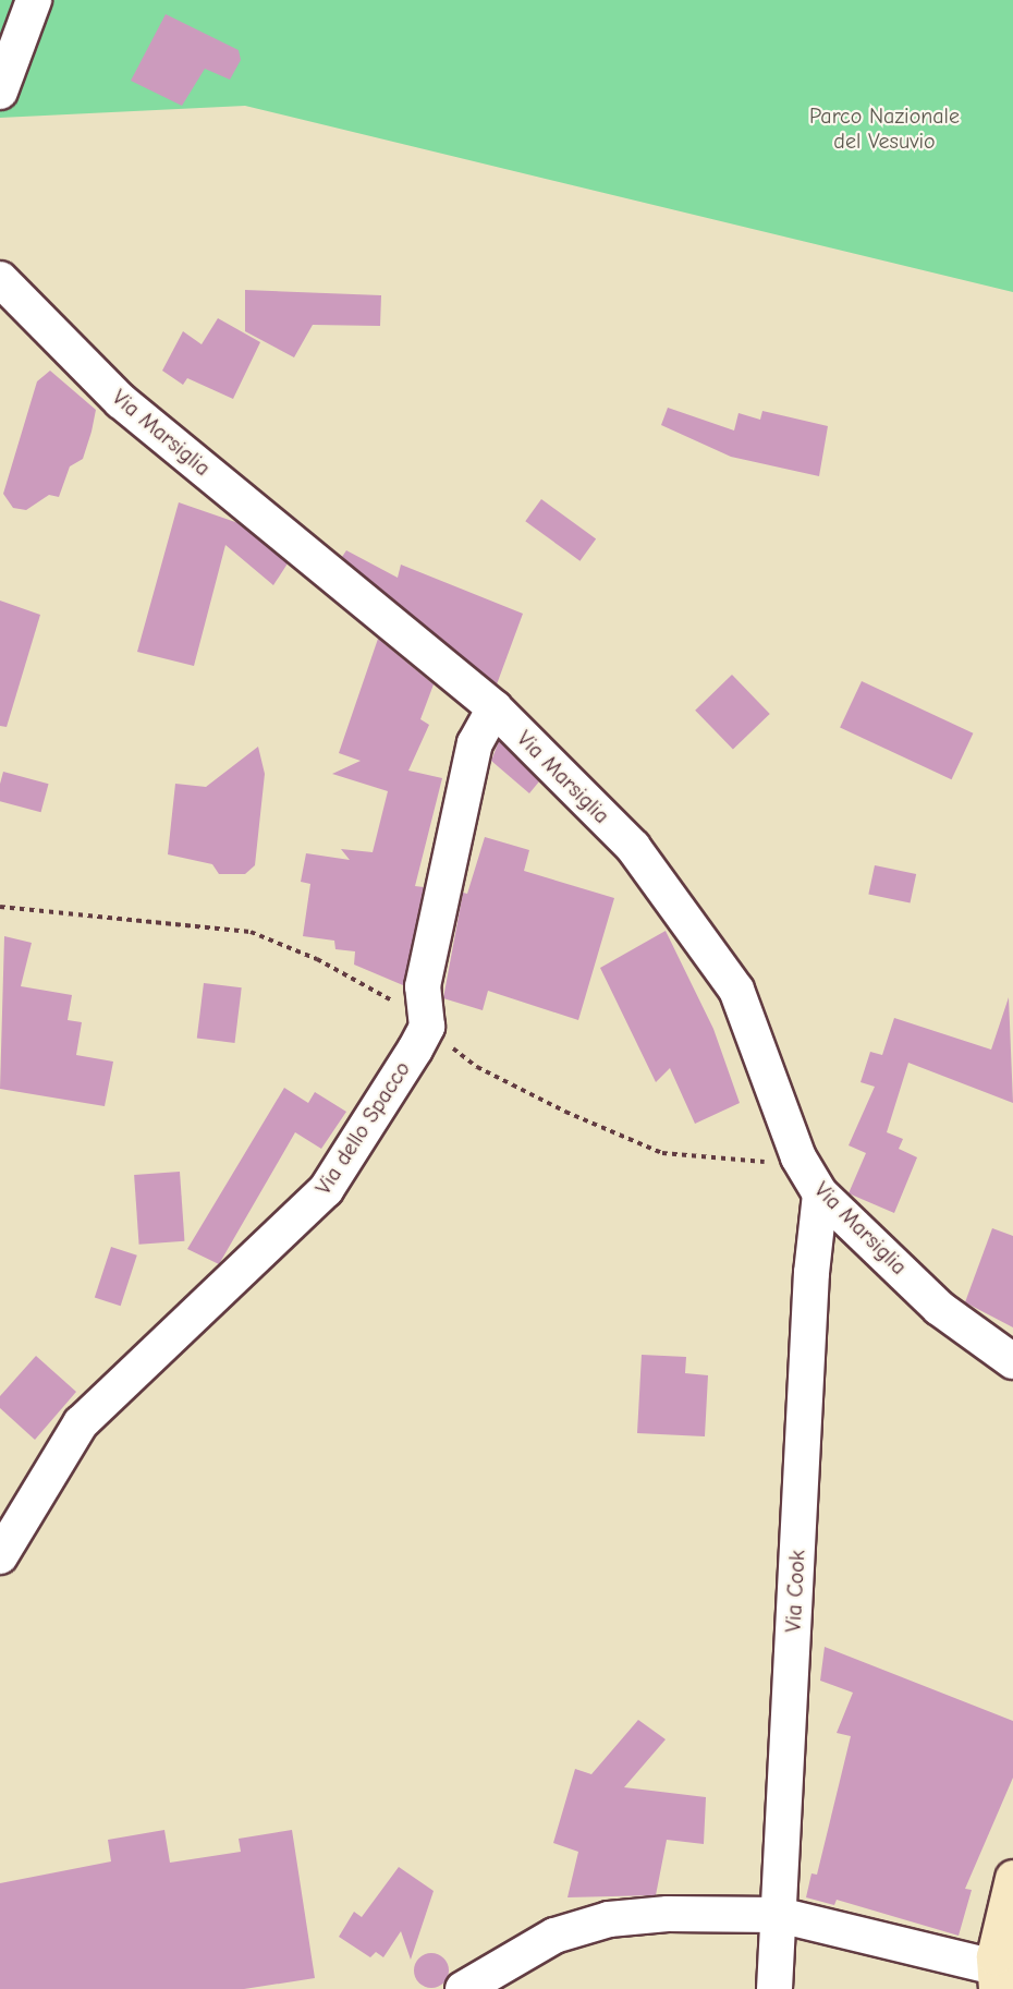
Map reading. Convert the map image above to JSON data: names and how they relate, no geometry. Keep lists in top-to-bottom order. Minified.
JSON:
{"streets":{"street":["Via Marsiglia","Via dello Spacco","Via Cook"]},"crossings":[["Via Marsiglia","Via dello Spacco"],["Via Marsiglia","Via Cook"]],"parks":["Parco Nazionale del Vesuvio"]}
